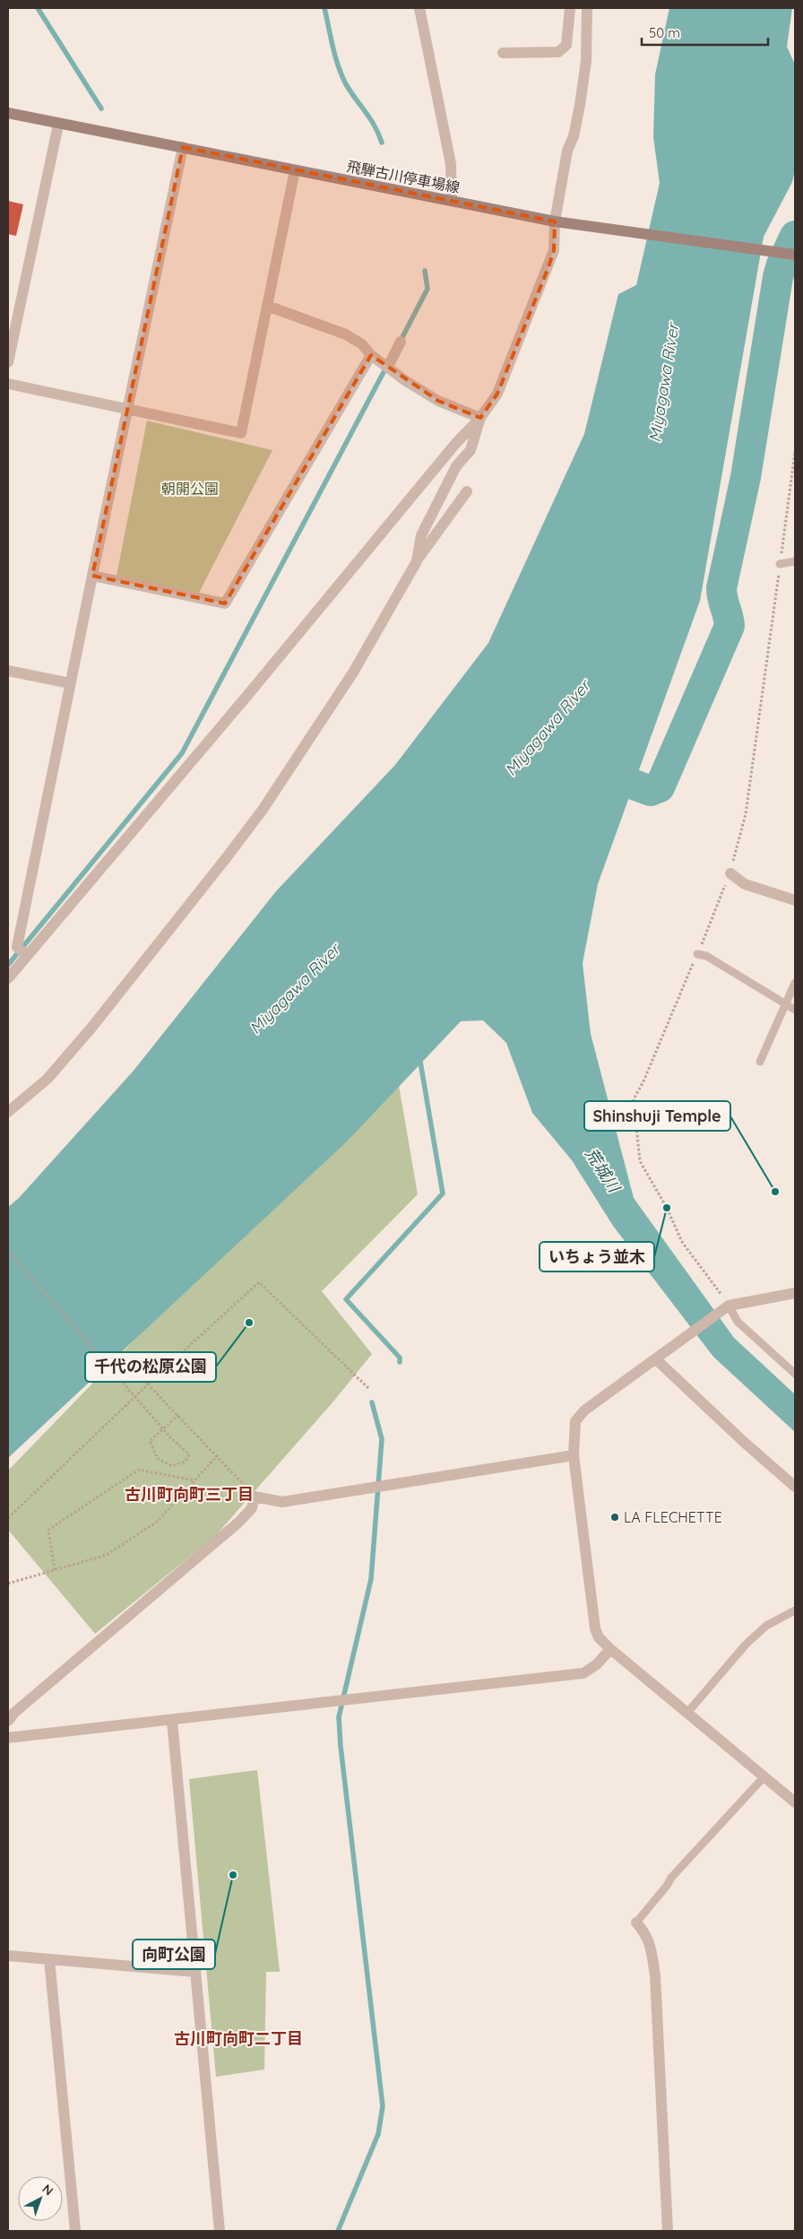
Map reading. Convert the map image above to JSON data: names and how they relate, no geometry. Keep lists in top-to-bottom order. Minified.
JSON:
{"streets":{"main road":["飛騨古川停車場線"]},"districts":["古川町向町三丁目","古川町向町二丁目"],"water":["Miyagawa River","荒城川"],"parks":["朝開公園"],"places":["Shinshuji Temple","いちょう並木","千代の松原公園","LA FLECHETTE","向町公園"],"scale_bar":"50 m","north":"top right"}
